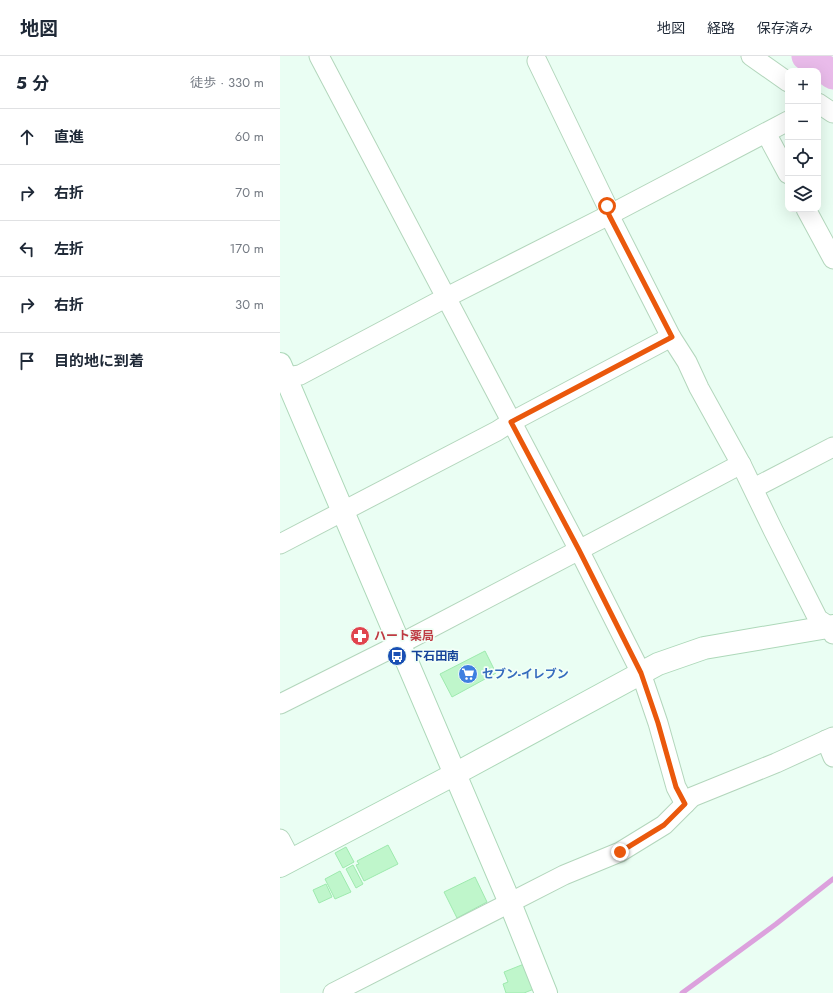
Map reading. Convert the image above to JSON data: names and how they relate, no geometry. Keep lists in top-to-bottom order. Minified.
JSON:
{"places":{"pharmacy":["ハート薬局"],"bus stop":["下石田南"],"supermarket":["セブン-イレブン"]},"page":{"header":"地図","nav":["地図","経路","保存済み"],"heading":["5 分","徒歩 · 330 m"],"map_buttons":["+","−"],"list":[["直進","60 m"],["右折","70 m"],["左折","170 m"],["右折","30 m"],"目的地に到着"]}}
